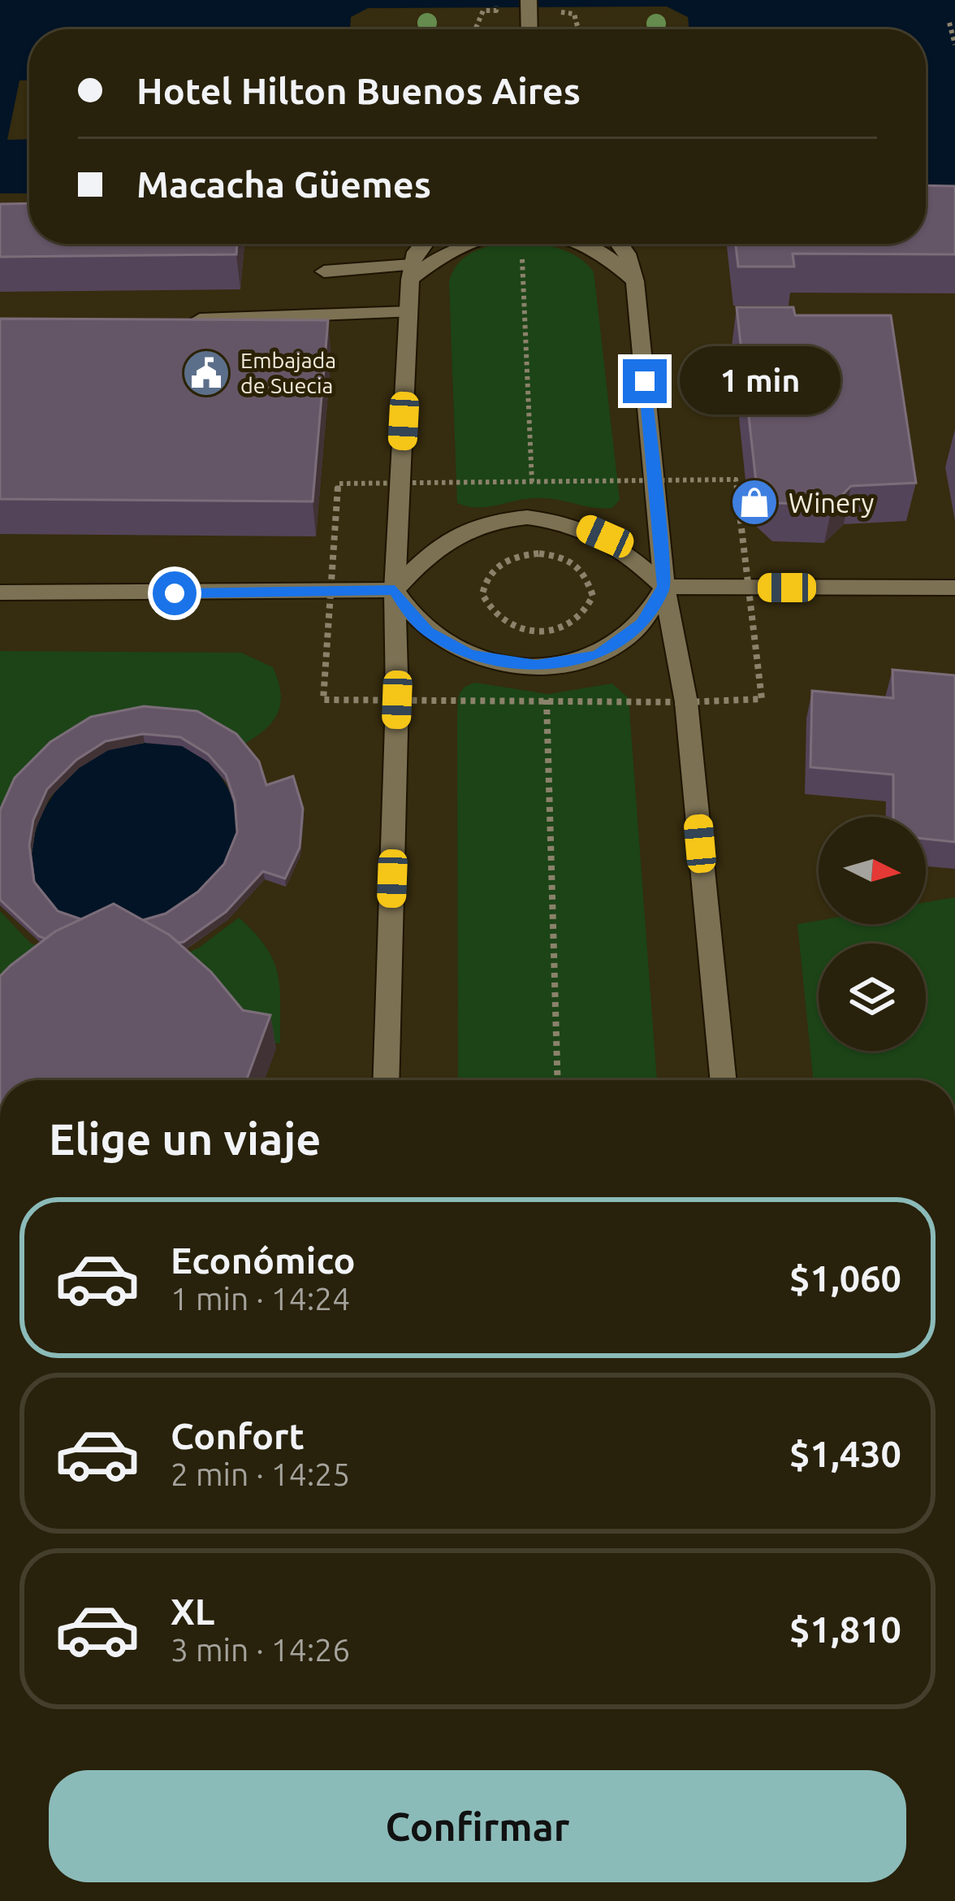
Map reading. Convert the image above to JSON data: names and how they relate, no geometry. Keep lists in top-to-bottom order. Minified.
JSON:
{"places":{"public building":["Embajada de Suecia"],"shop":["Winery"]},"north":"right","page":{"banner":["Hotel Hilton Buenos Aires","Macacha Güemes"],"bubble":"1 min","heading":"Elige un viaje","list":[{"name":"Económico","note":"1 min · 14:24","value":"$1,060"},{"name":"Confort","note":"2 min · 14:25","value":"$1,430"},{"name":"XL","note":"3 min · 14:26","value":"$1,810"}],"buttons":"Confirmar"}}
